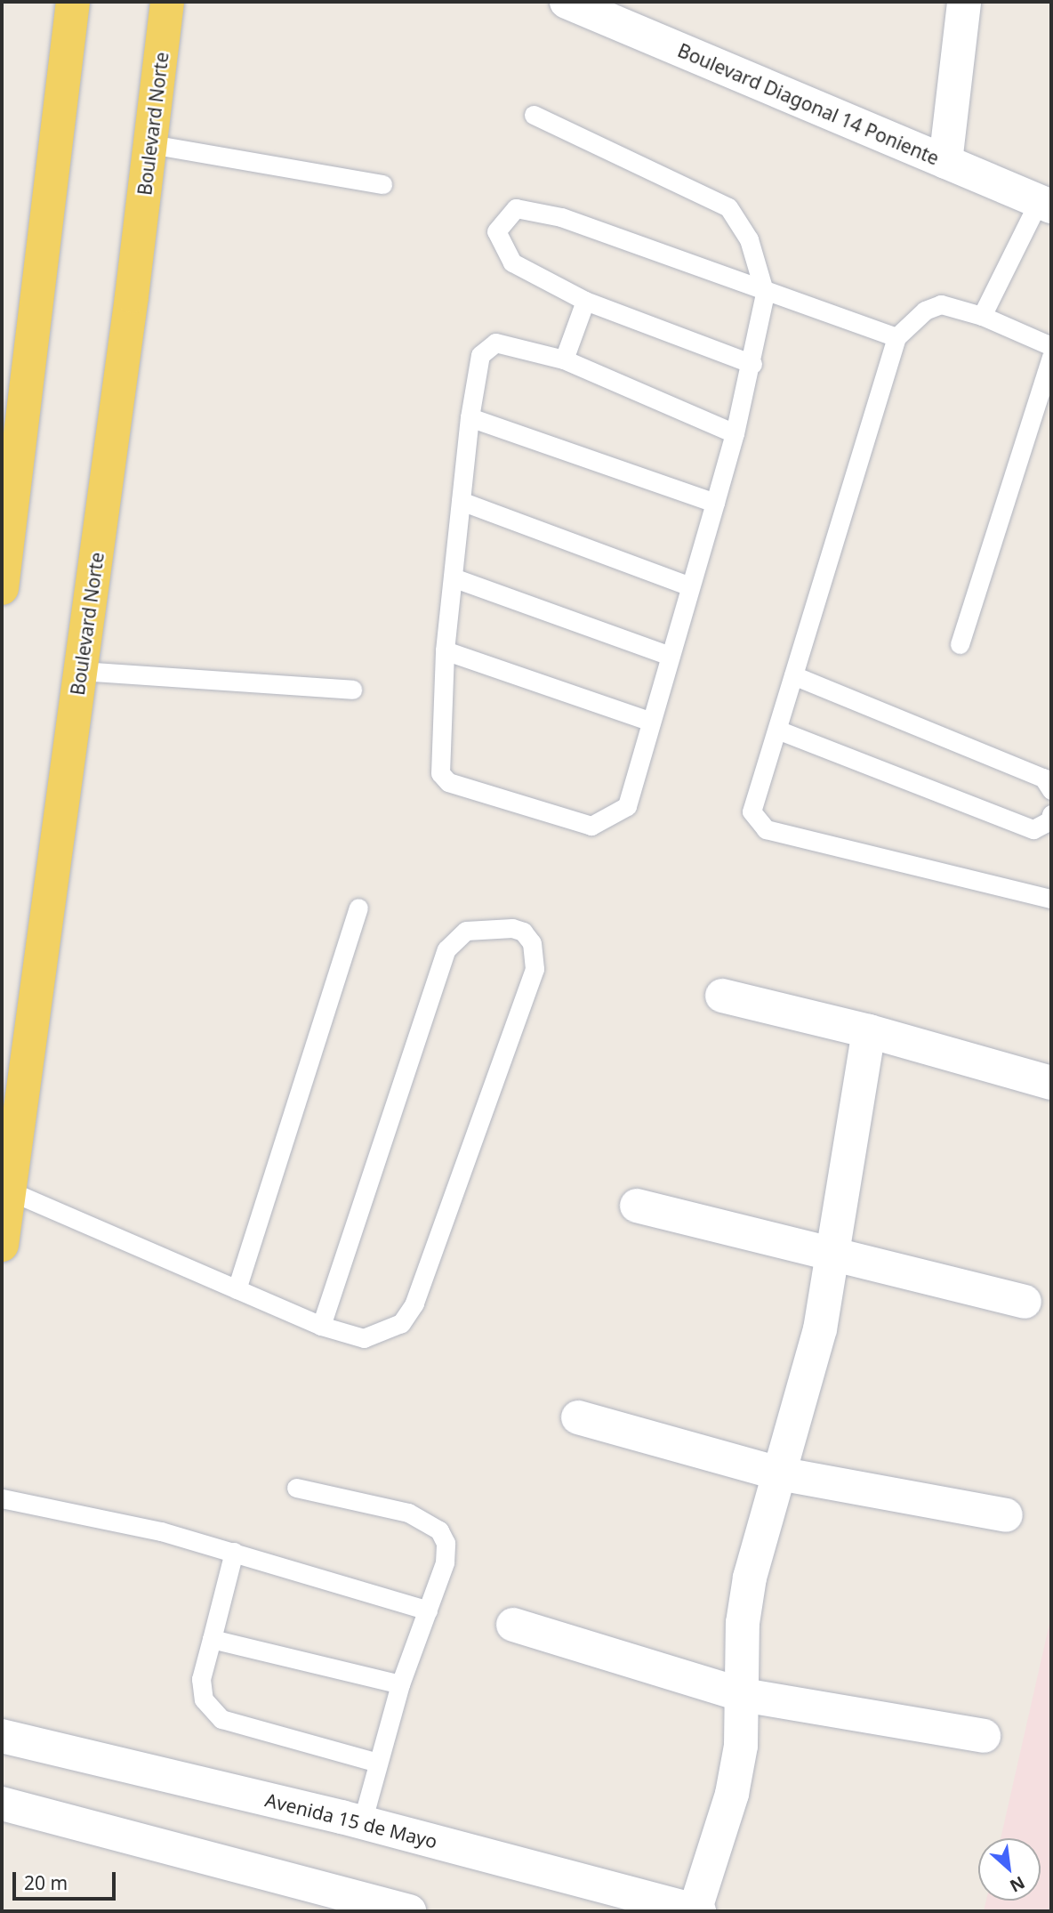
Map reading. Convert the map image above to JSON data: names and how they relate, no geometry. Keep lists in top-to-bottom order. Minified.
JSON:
{"streets":{"main road":["Boulevard Norte"],"street":["Boulevard Diagonal 14 Poniente","Avenida 15 de Mayo"]},"scale_bar":"20 m","north":"bottom right"}
